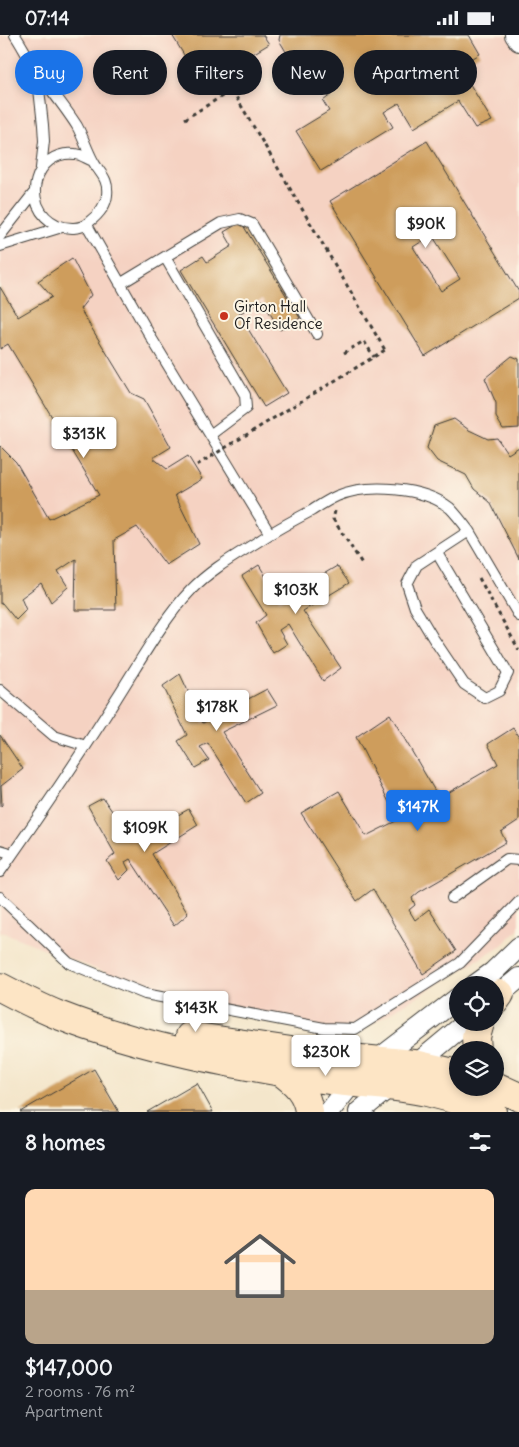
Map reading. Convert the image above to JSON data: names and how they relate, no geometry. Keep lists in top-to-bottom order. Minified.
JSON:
{"places":["Girton Hall Of Residence"],"page":{"status":"07:14","chip":["Buy","Rent","Filters","New","Apartment"],"price":["$90K","$313K","$103K","$178K","$147K","$109K","$143K","$230K"],"heading":"8 homes","list":[{"name":"$147,000","note":"2 rooms · 76 m² · Apartment"}]}}
